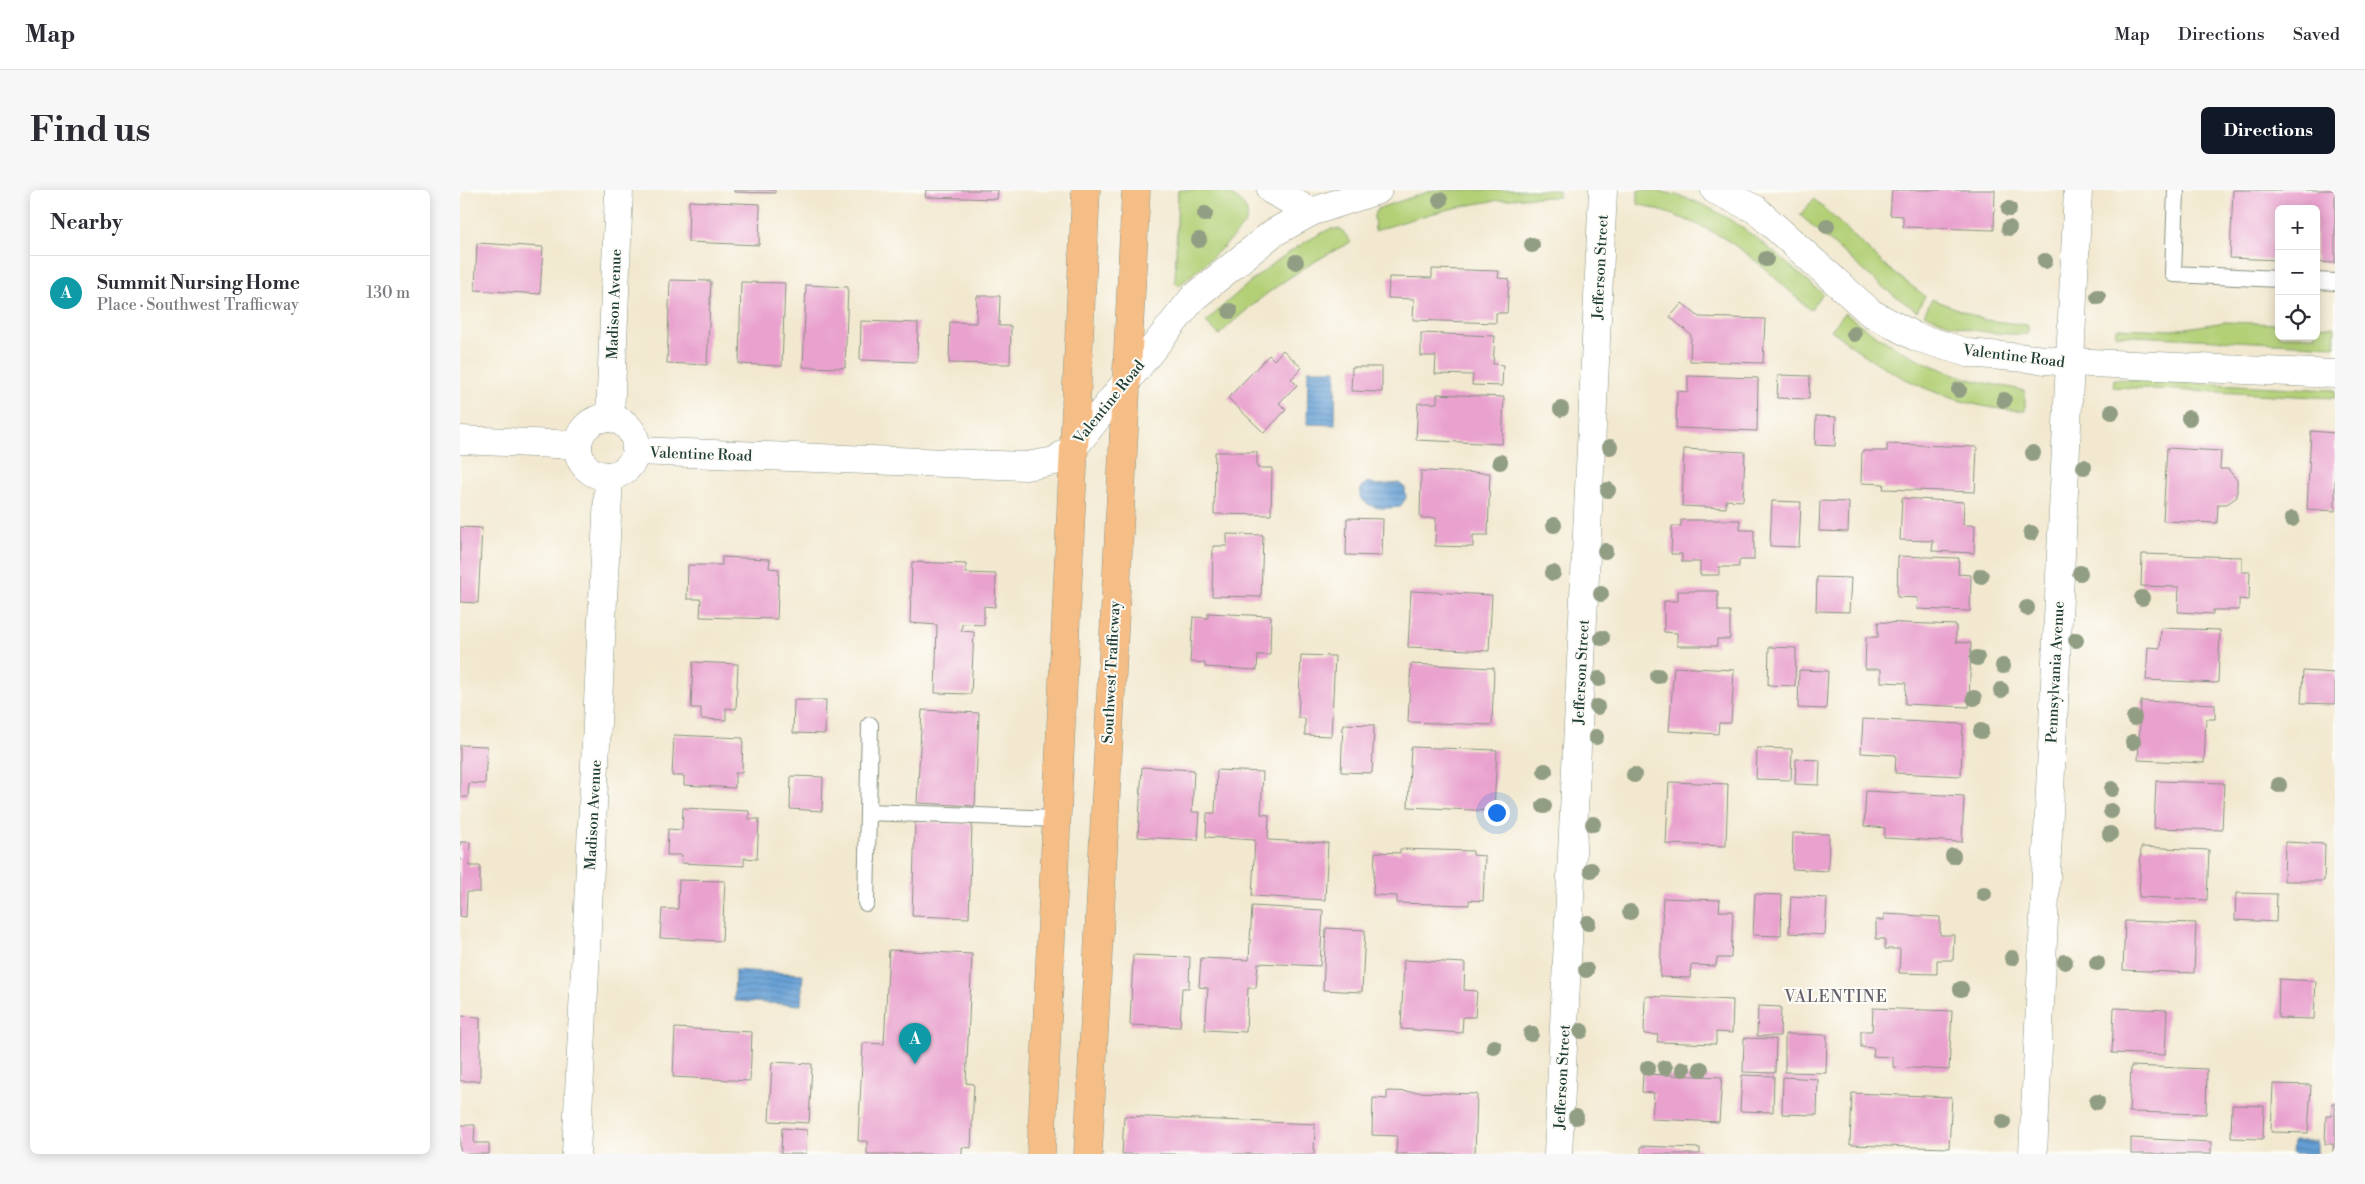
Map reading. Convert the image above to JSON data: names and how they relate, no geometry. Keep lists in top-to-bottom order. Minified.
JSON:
{"streets":{"main road":["Southwest Trafficway"],"street":["Jefferson Street","Madison Avenue","Valentine Road","Pennsylvania Avenue"]},"crossings":[["Madison Avenue","Valentine Road"],["Valentine Road","Southwest Trafficway"],["Valentine Road","Pennsylvania Avenue"]],"districts":["VALENTINE"],"page":{"header":"Map","nav":["Map","Directions","Saved"],"buttons":"Directions","title":"Find us","heading":"Nearby","map_buttons":["+","−"],"list":[{"mark":"A","name":"Summit Nursing Home","note":"Place · Southwest Trafficway","value":"130 m"}],"pins":"A"}}
